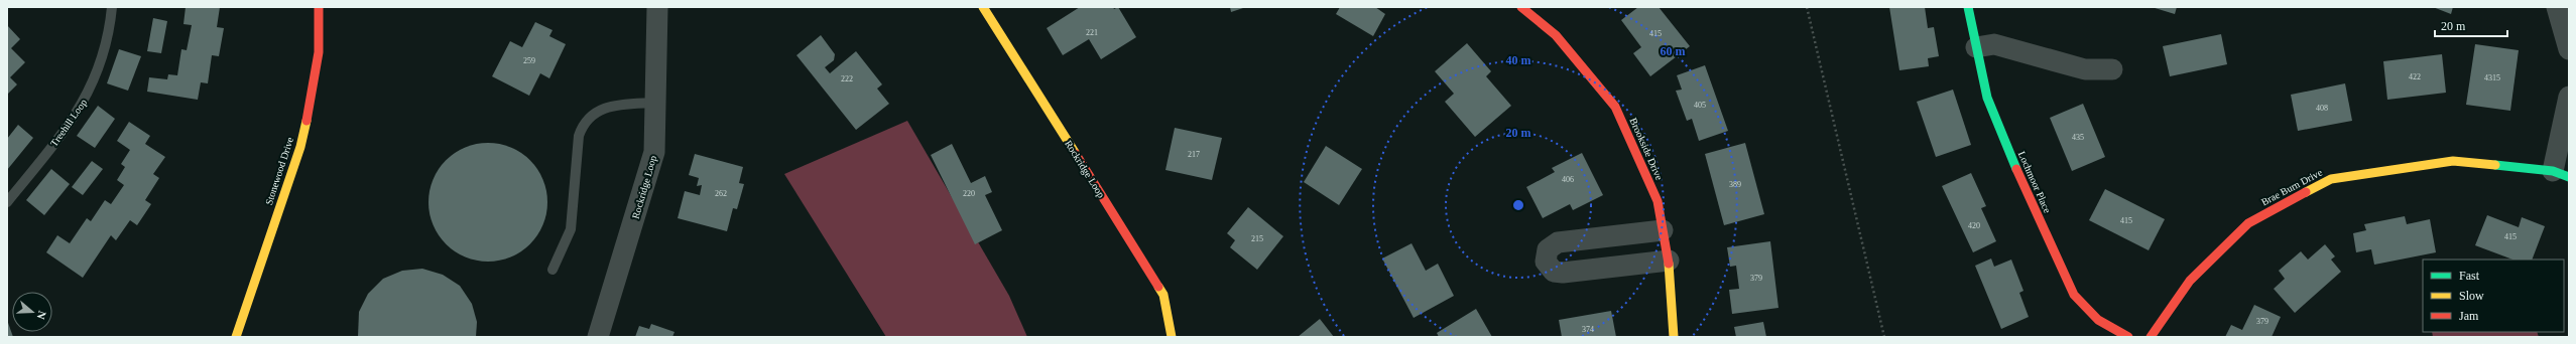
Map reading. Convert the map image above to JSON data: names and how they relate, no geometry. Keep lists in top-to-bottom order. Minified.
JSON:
{"streets":{"street":["Brookside Drive","Rockridge Loop","Stonewood Drive","Lochmoor Place","Brae Burn Drive"],"lane":["Treehill Loop"]},"house_numbers":["221","415","259","422","4315","222","405","408","435","217","406","389","262","220","415","420","415","215","379","379","374"],"legend":["Fast","Slow","Jam"],"scale_bar":"20 m","north":"right","rings":["60 m","40 m","20 m"]}
